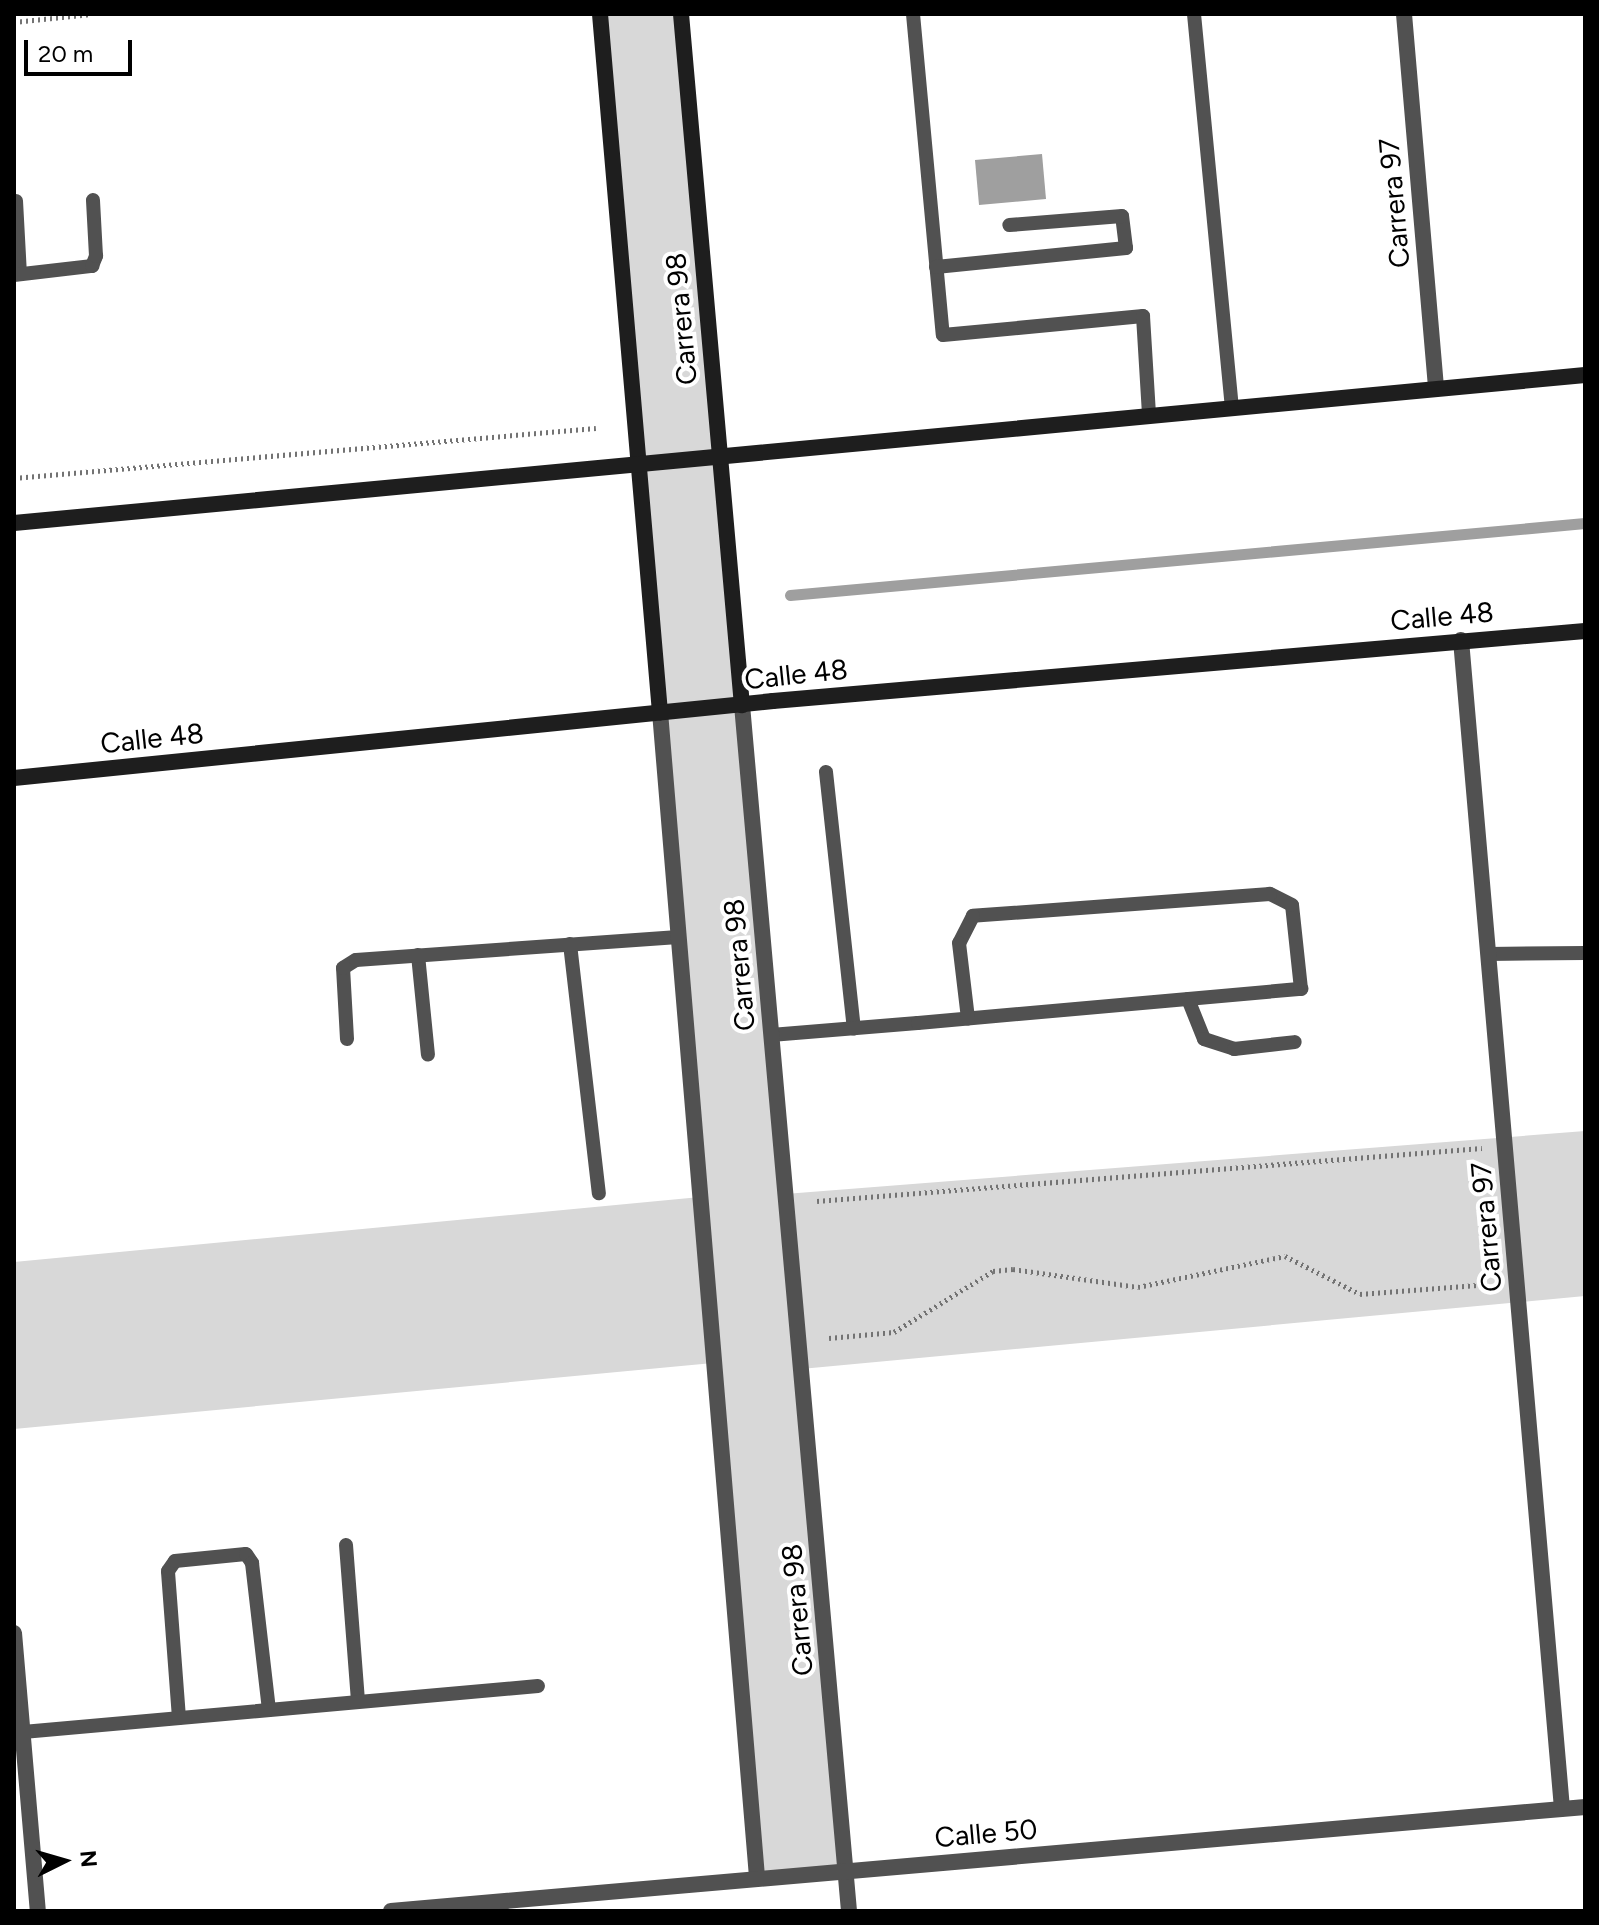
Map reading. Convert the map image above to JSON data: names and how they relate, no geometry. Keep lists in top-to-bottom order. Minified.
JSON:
{"streets":{"main road":["Carrera 98","Calle 48"],"street":["Carrera 97","Calle 50"]},"crossings":[["Carrera 97","Calle 48"],["Carrera 97","Calle 50"],["Carrera 98","Calle 48"],["Carrera 98","Calle 50"]],"scale_bar":"20 m","north":"right"}
